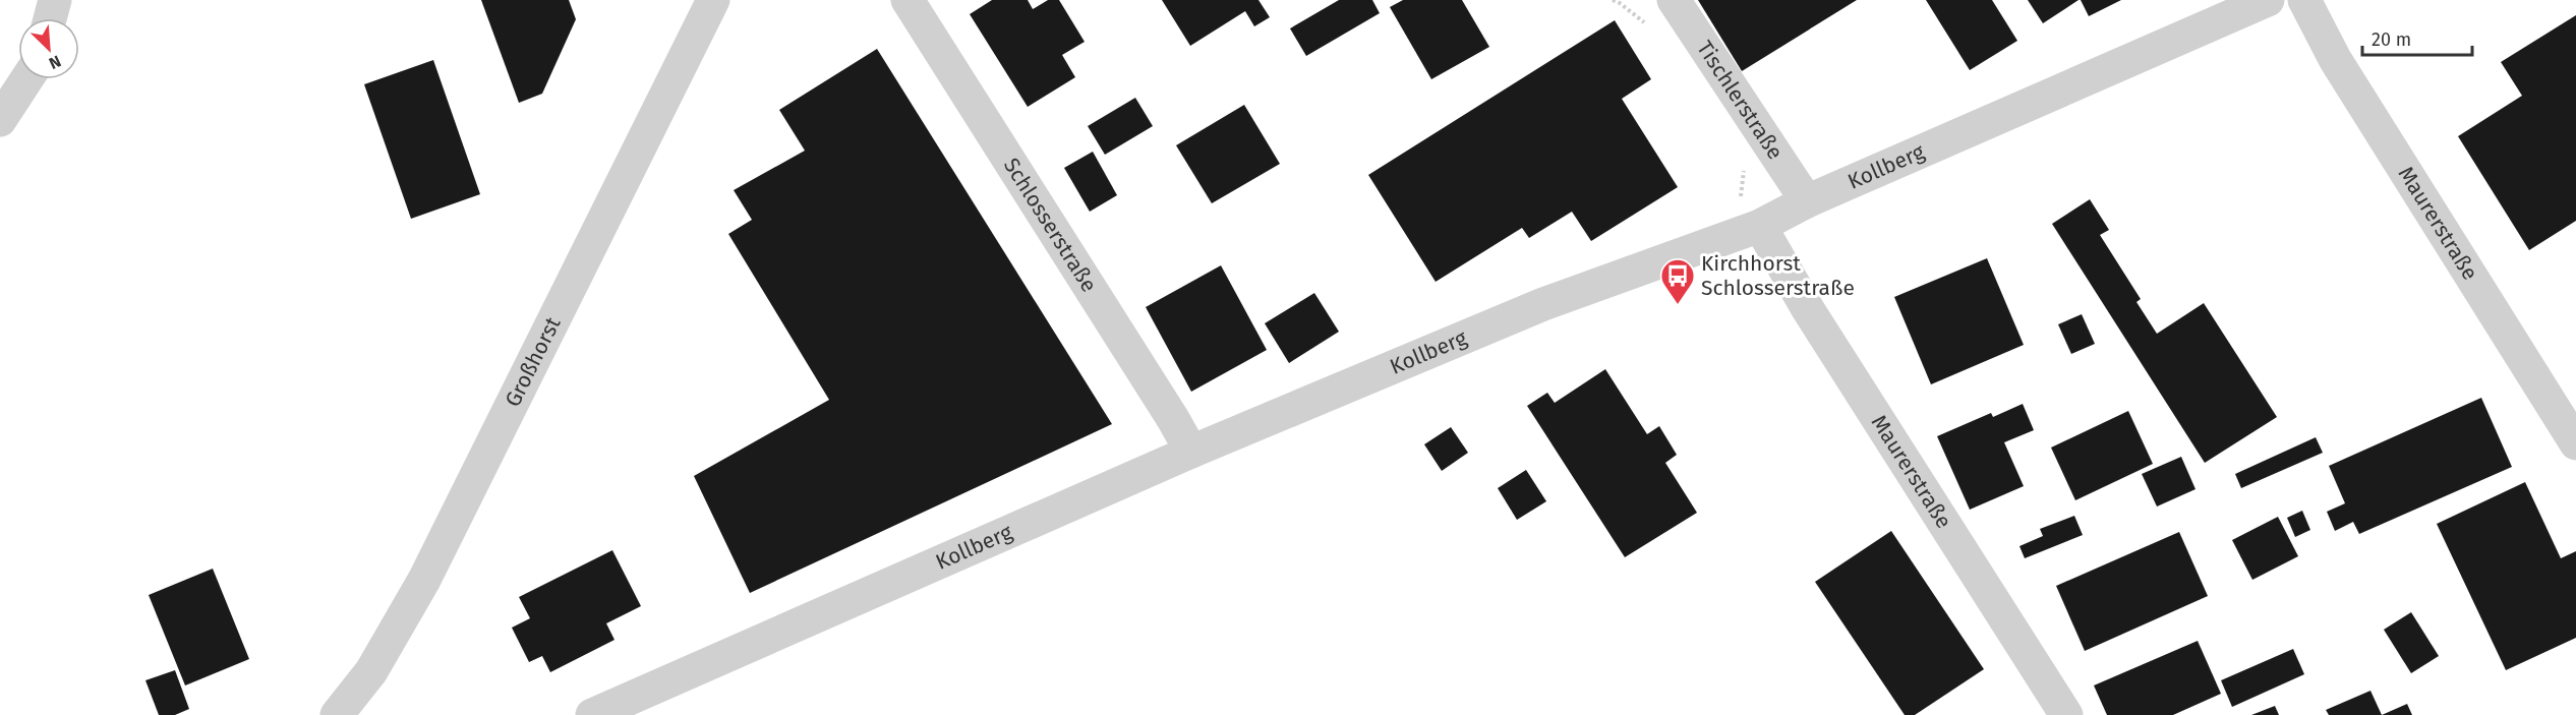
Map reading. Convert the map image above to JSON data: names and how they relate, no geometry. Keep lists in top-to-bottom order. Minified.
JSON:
{"streets":{"street":["Tischlerstraße","Kollberg","Maurerstraße","Schlosserstraße","Großhorst"]},"crossings":[["Tischlerstraße","Kollberg"],["Kollberg","Maurerstraße"],["Kollberg","Schlosserstraße"]],"places":{"bus stop":["Kirchhorst Schlosserstraße"]},"scale_bar":"20 m","north":"bottom right"}
